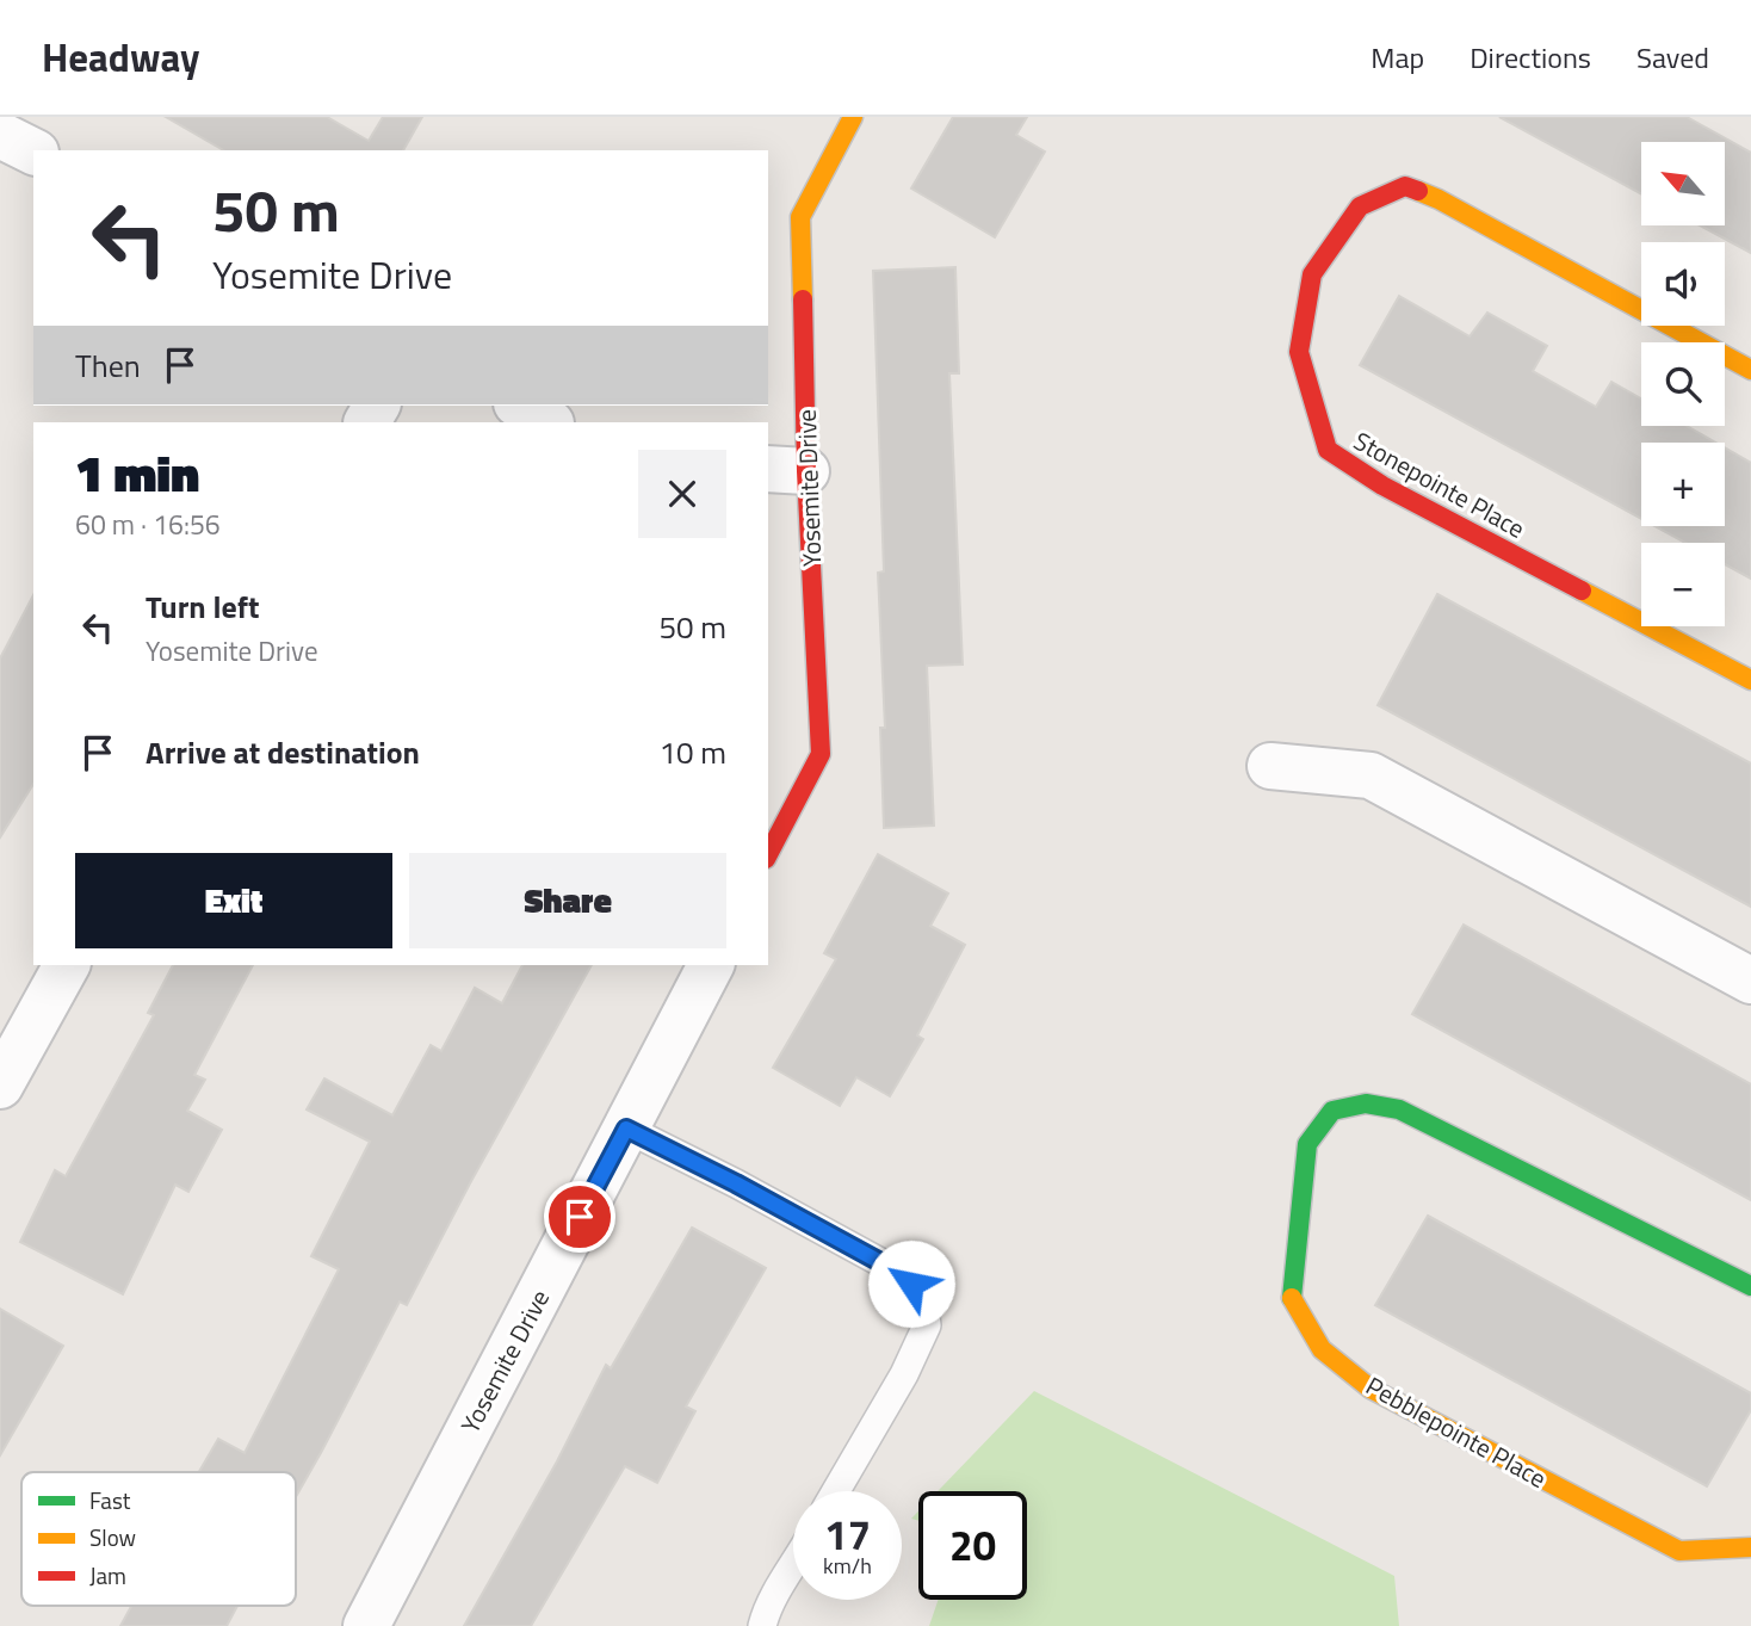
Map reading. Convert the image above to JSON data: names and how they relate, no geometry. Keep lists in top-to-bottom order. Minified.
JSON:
{"streets":{"street":["Stonepointe Place","Yosemite Drive","Pebblepointe Place"]},"legend":["Fast","Slow","Jam"],"north":"top left","page":{"header":"Headway","nav":["Map","Directions","Saved"],"map_buttons":["+","−"],"turn":["50 m","Yosemite Drive"],"then":"Then","heading":["1 min","60 m · 16:56"],"list":[{"name":"Turn left","note":"Yosemite Drive","value":"50 m"},{"name":"Arrive at destination","value":"10 m"}],"buttons":["Exit","Share"],"speed":"17 km/h","limit":"20"}}
